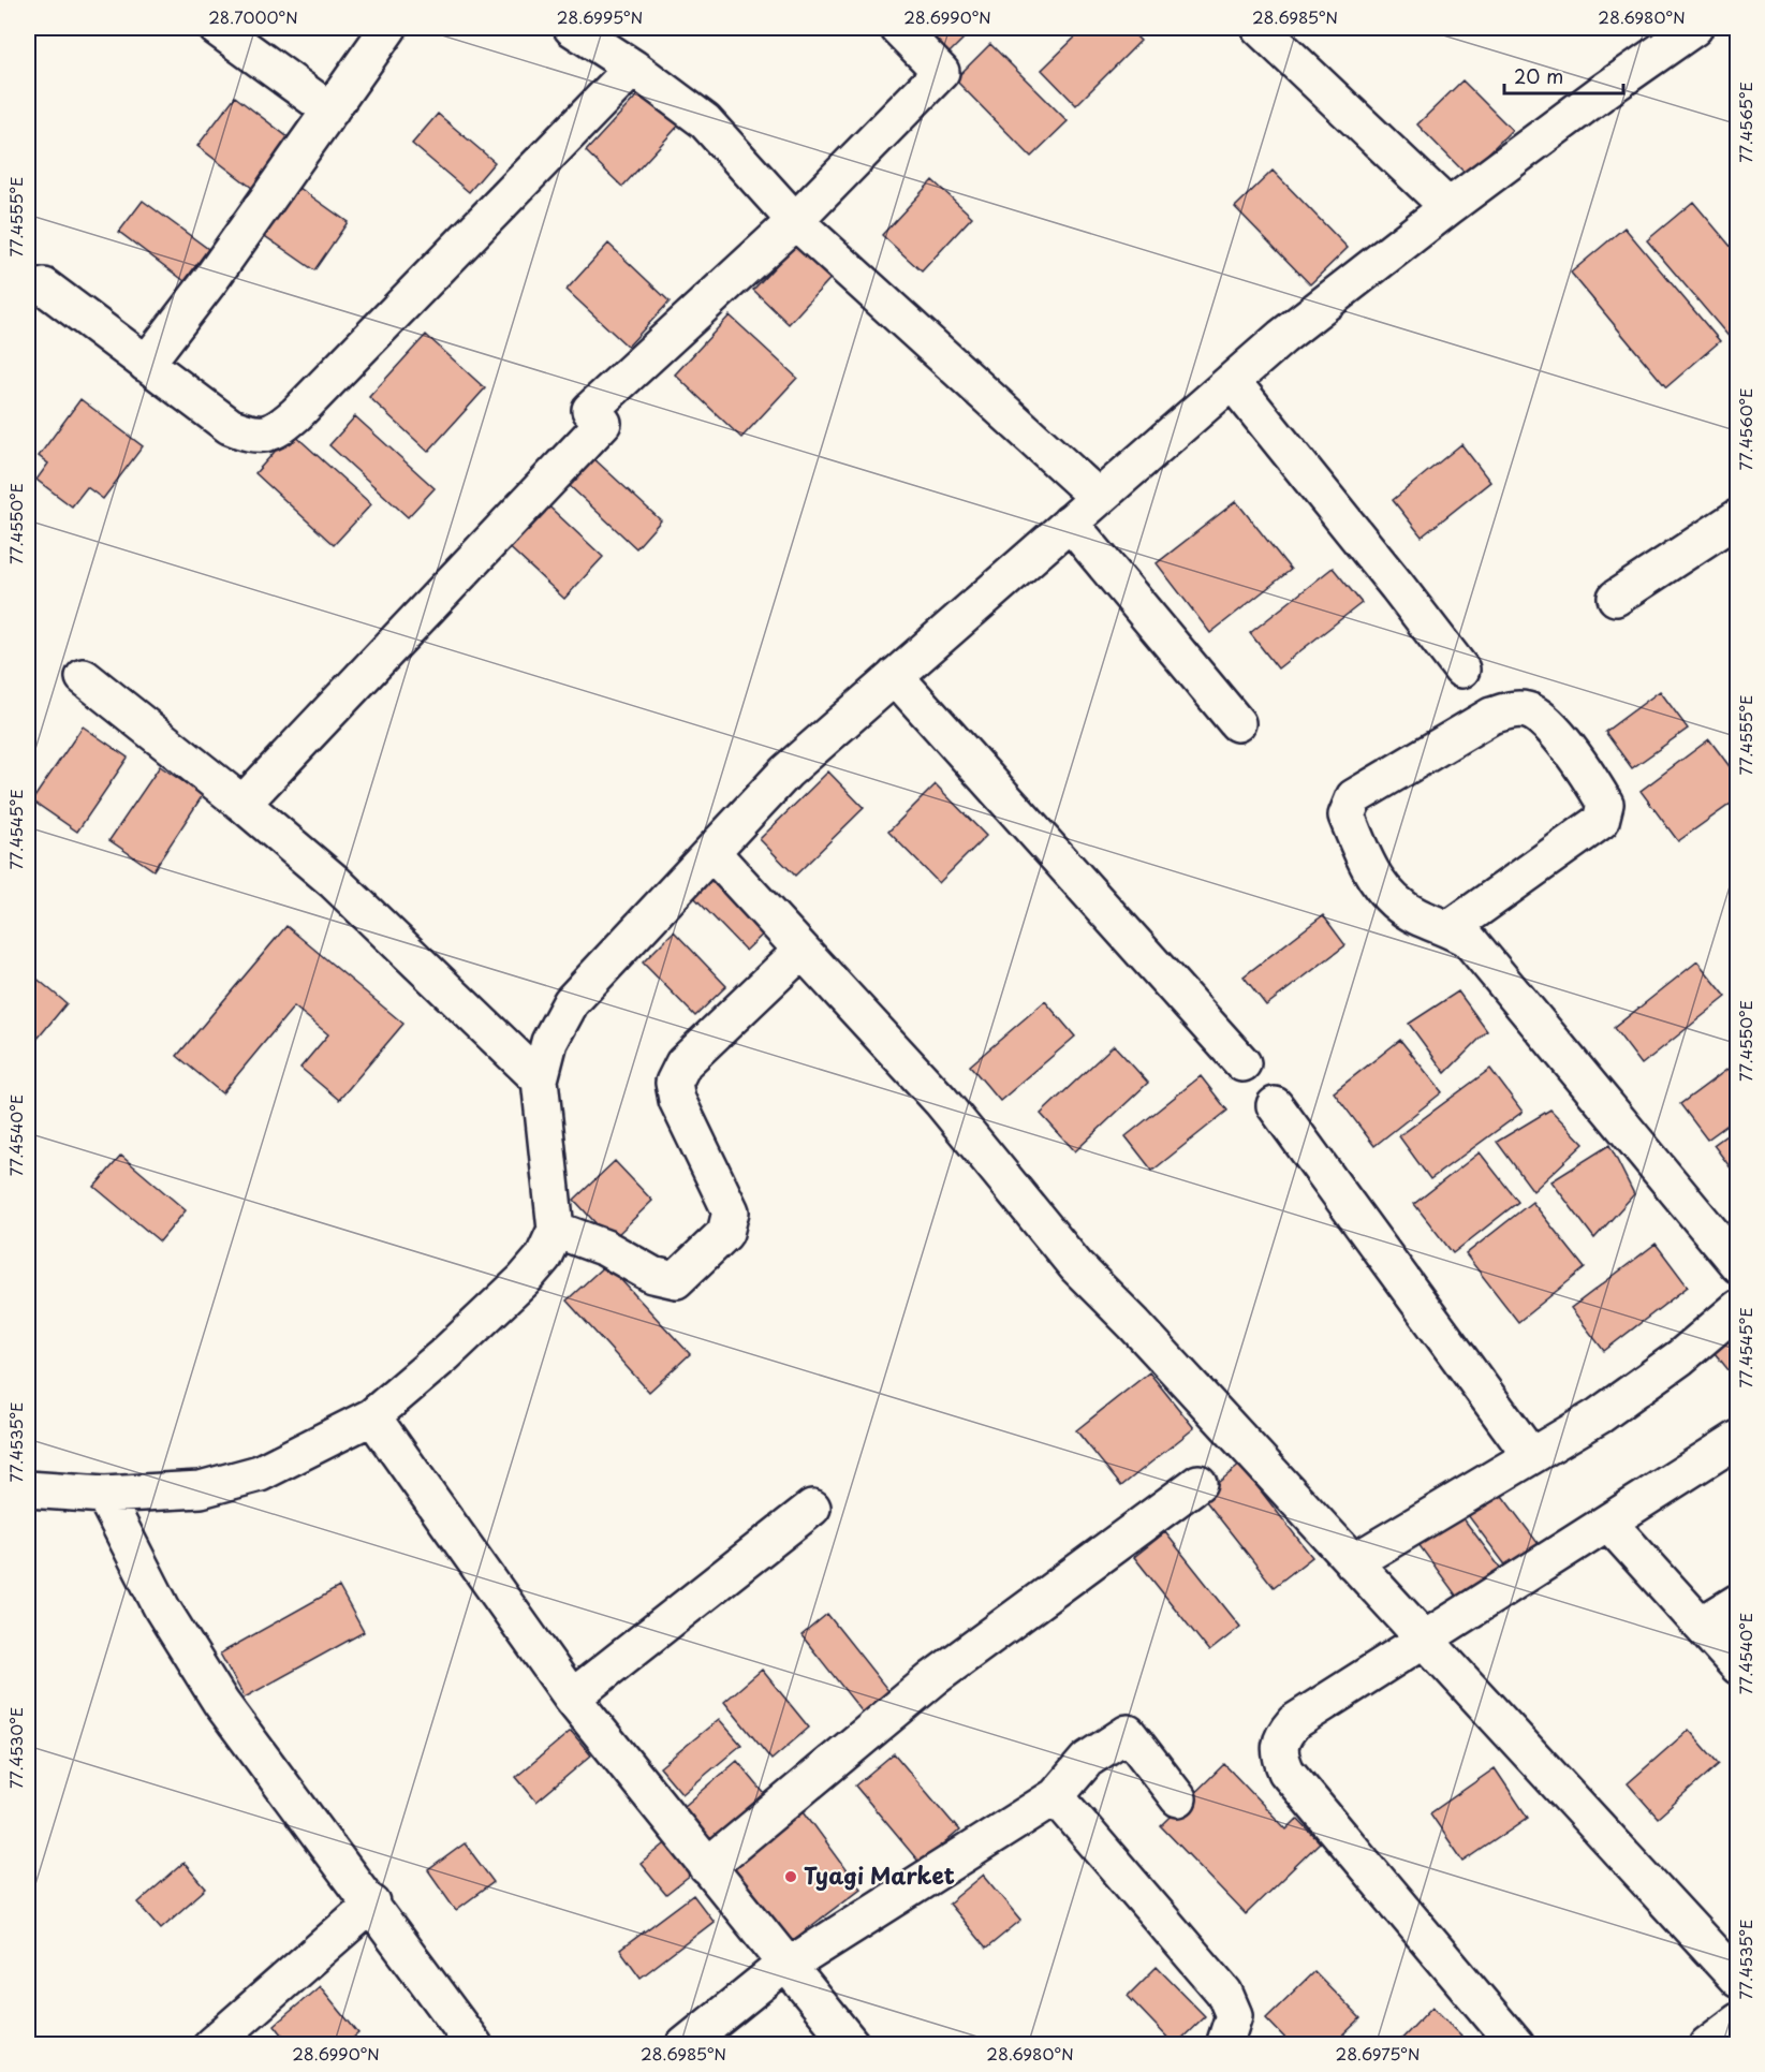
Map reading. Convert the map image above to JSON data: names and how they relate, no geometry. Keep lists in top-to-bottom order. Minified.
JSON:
{"places":["Tyagi Market"],"scale_bar":"20 m","coordinates":["28.7000°N","28.6995°N","28.6990°N","28.6985°N","28.6980°N","77.4565°E","77.4555°E","77.4560°E","77.4550°E","77.4545°E","77.4540°E","77.4535°E","77.4530°E","28.6975°N"]}
